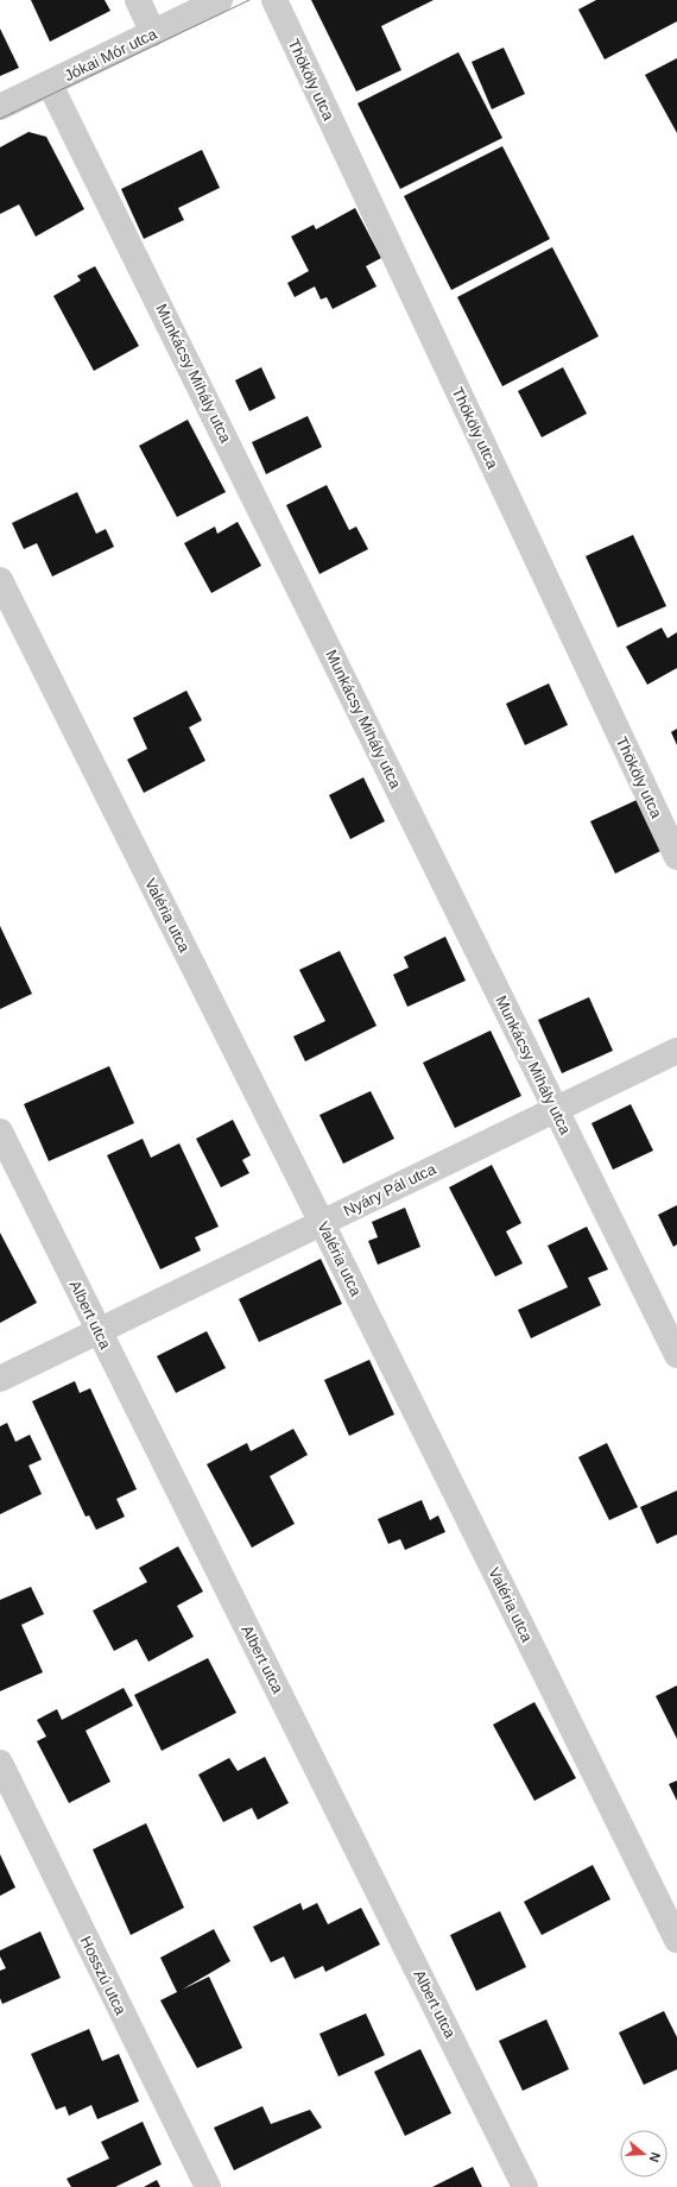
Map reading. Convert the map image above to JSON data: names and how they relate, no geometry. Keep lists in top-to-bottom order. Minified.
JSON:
{"streets":{"street":["Jókai Mór utca","Thököly utca","Munkácsy Mihály utca","Valéria utca","Nyáry Pál utca","Albert utca","Hosszú utca"]},"crossings":[["Jókai Mór utca","Munkácsy Mihály utca"],["Munkácsy Mihály utca","Nyáry Pál utca"],["Valéria utca","Nyáry Pál utca"],["Nyáry Pál utca","Albert utca"]],"north":"right"}
